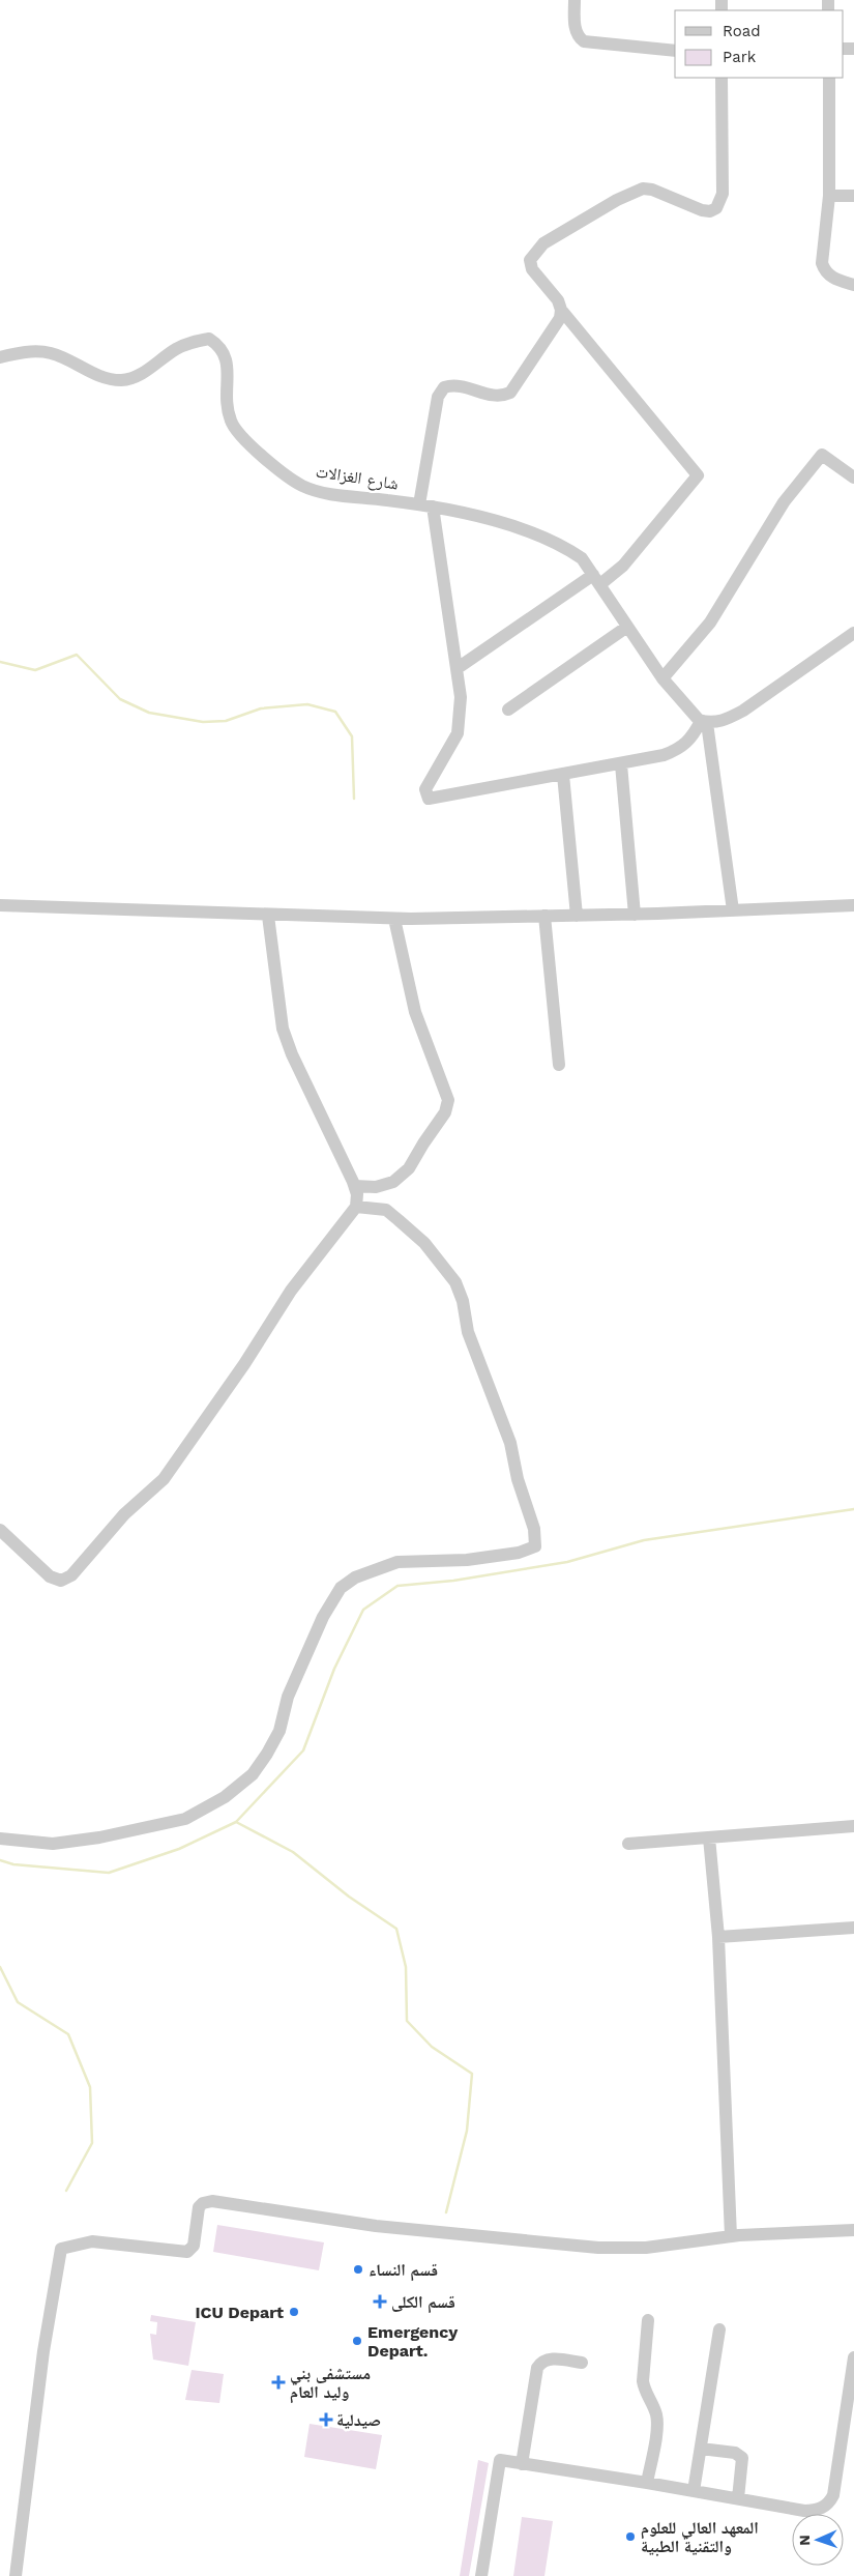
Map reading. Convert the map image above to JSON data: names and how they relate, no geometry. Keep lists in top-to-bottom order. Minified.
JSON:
{"streets":{"street":["شارع الغزالات"]},"places":{"other":["قسم النساء","ICU Depart","Emergency Depart.","المعهد العالي للعلوم والتقنية الطبية"],"health":["قسم الكلى","مستشفى بني وليد العام","صيدلية"]},"legend":["Road","Park"],"north":"left"}
